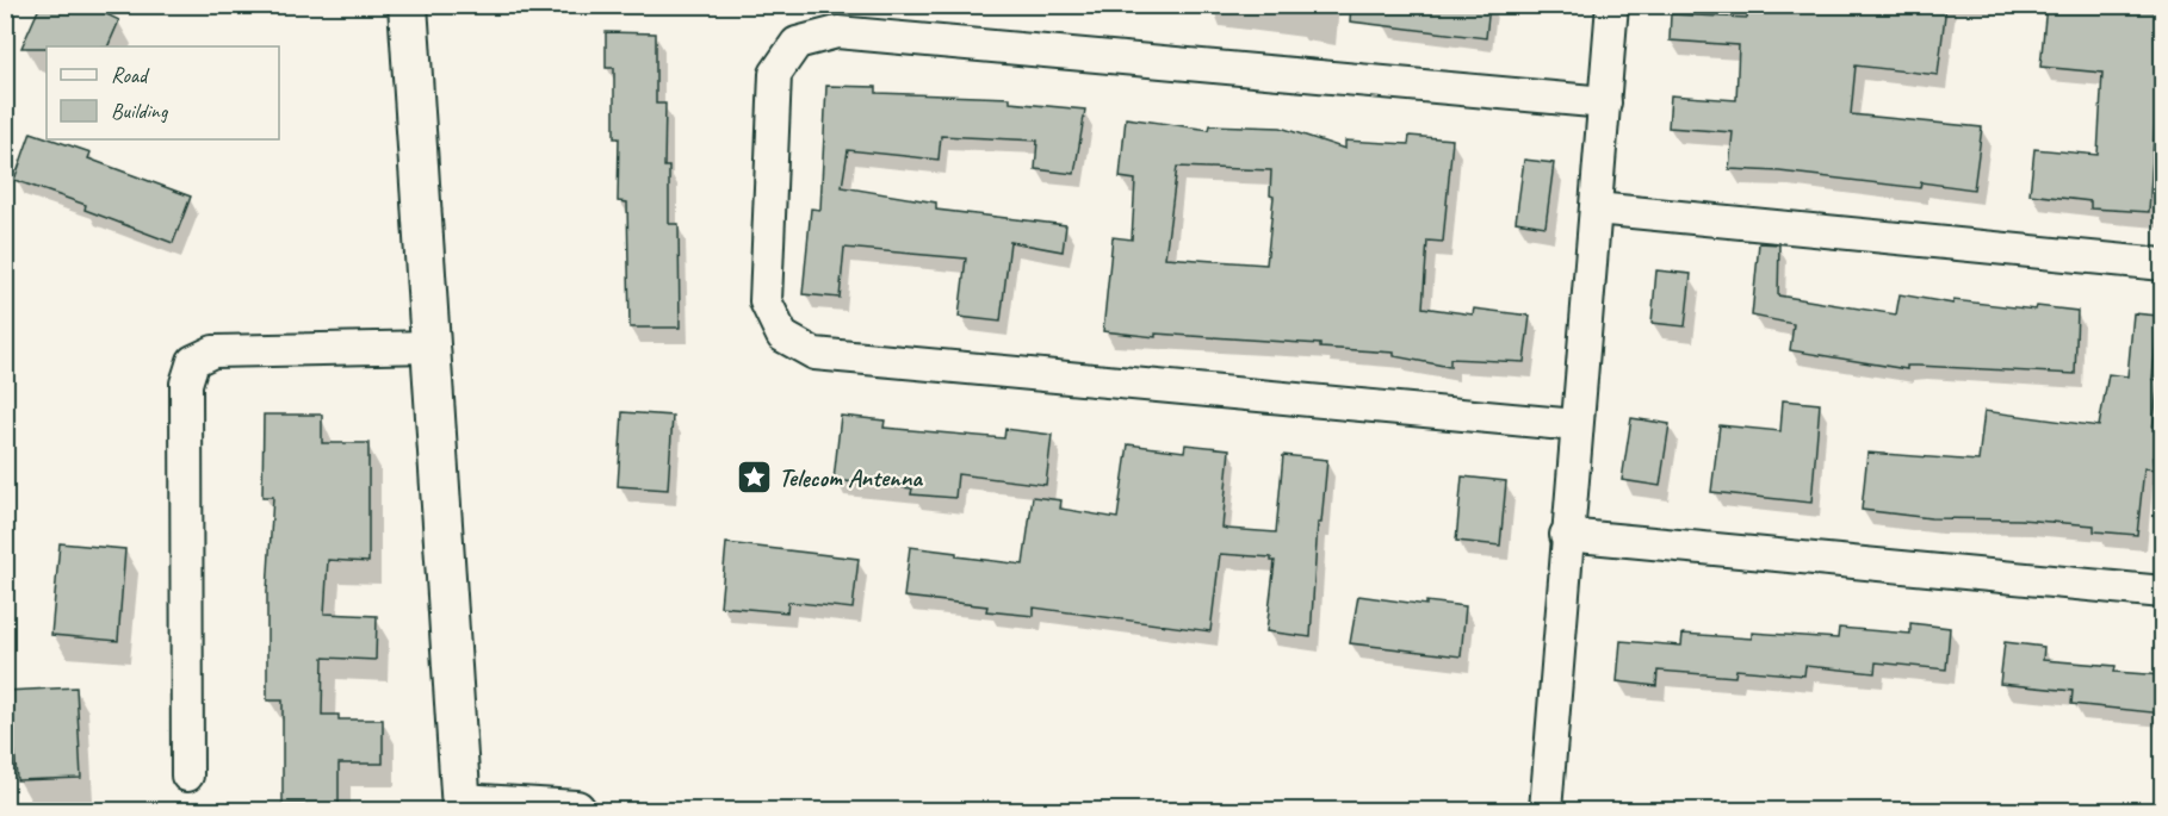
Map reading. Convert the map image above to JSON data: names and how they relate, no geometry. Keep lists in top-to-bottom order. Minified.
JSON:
{"places":{"place":["Telecom Antenna"]},"legend":["Road","Building"]}
